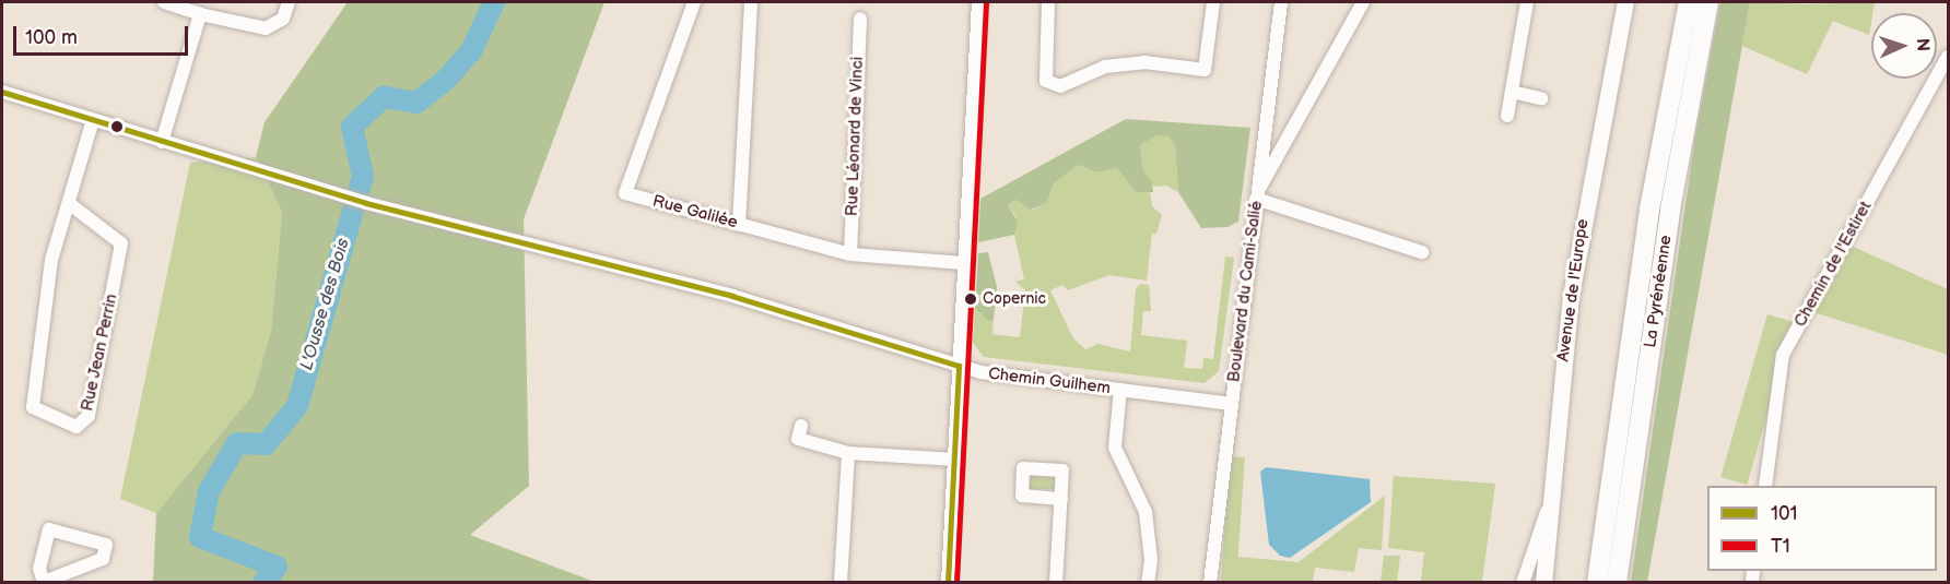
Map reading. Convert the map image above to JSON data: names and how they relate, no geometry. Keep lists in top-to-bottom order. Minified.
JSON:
{"streets":{"highway":["La Pyrénéenne"],"main road":["Avenue de l'Europe"],"street":["Rue Léonard de Vinci","Rue Galilée","Chemin de l'Estiret","Boulevard du Cami-Salié","Rue Jean Perrin","Chemin Guilhem"]},"crossings":[["Rue Léonard de Vinci","Rue Galilée"],["Boulevard du Cami-Salié","Chemin Guilhem"],["Rue Jean Perrin","Chemin Guilhem"]],"water":["L'Ousse des Bois"],"places":["Copernic"],"lines":["transit line T1","transit line 101"],"legend":["101","T1"],"scale_bar":"100 m","north":"right"}
